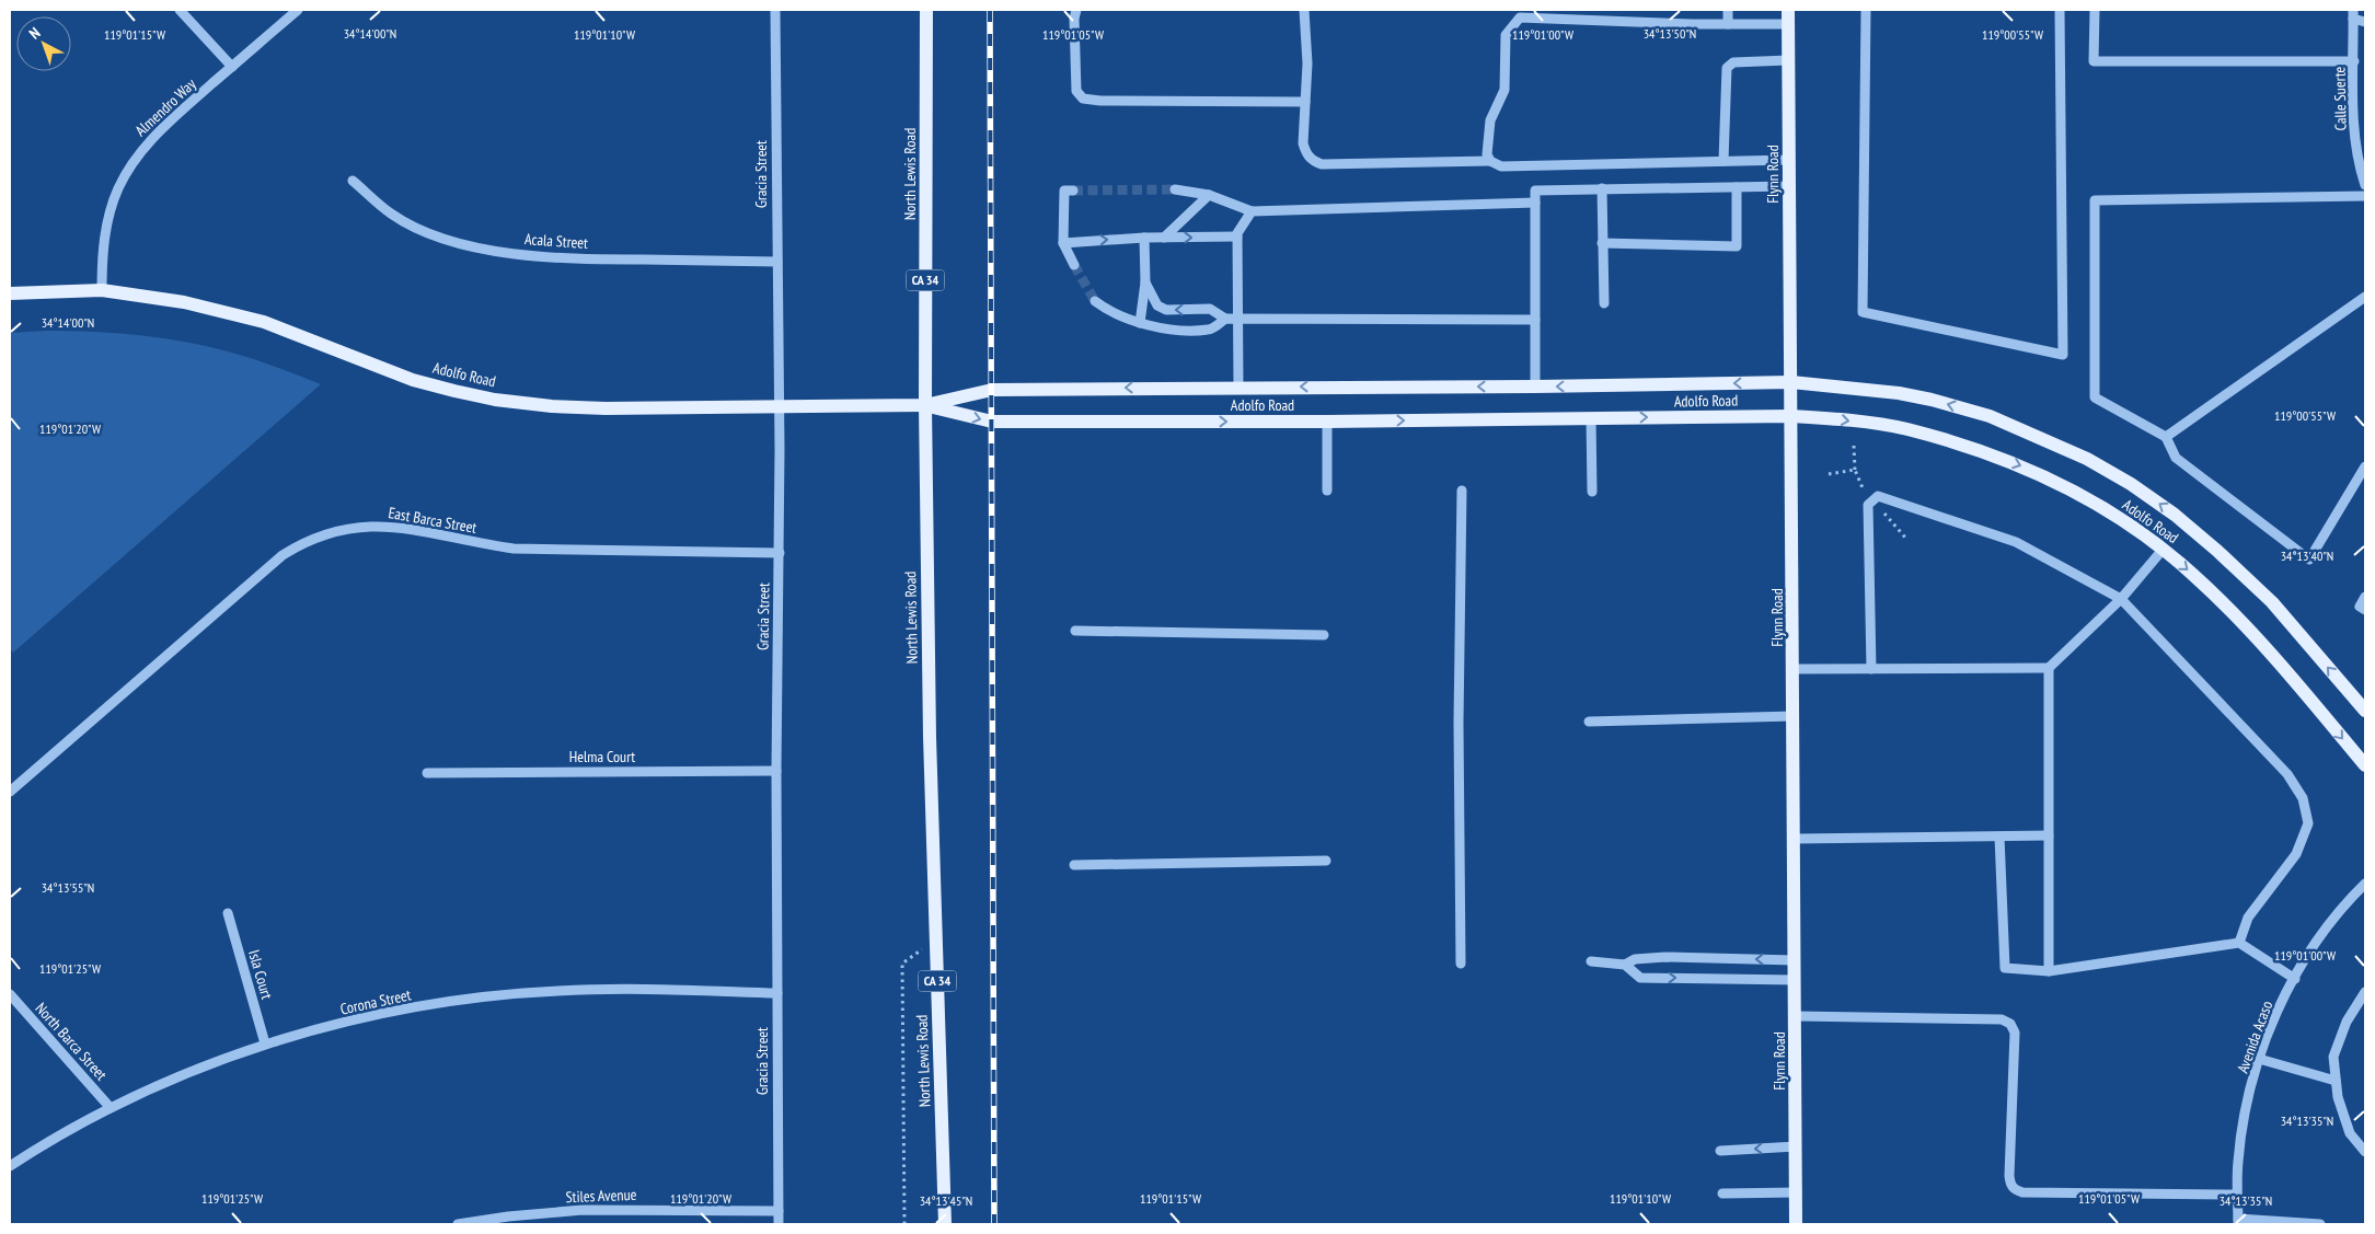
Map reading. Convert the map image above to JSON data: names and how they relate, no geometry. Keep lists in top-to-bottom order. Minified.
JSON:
{"streets":{"main road":["North Lewis Road","Flynn Road","CA 34","Adolfo Road"],"street":["Calle Suerte","Almendro Way","Gracia Street","Acala Street","East Barca Street","Helma Court","Isla Court","Corona Street","Avenida Acaso","North Barca Street","Stiles Avenue"]},"crossings":[["Almendro Way","Adolfo Road"],["Gracia Street","Acala Street"],["Gracia Street","Adolfo Road"],["Gracia Street","East Barca Street"],["Gracia Street","Helma Court"],["Gracia Street","Corona Street"],["Gracia Street","Stiles Avenue"],["North Lewis Road","Adolfo Road"],["Flynn Road","Adolfo Road"],["Isla Court","Corona Street"],["Corona Street","North Barca Street"]],"north":"top left","coordinates":["34°14'00\"N","34°13'50\"N","119°01'15\"W","119°01'10\"W","119°01'05\"W","119°01'00\"W","119°00'55\"W","119°01'20\"W","34°13'40\"N","34°13'55\"N","119°01'25\"W","34°13'35\"N","34°13'45\"N"]}
